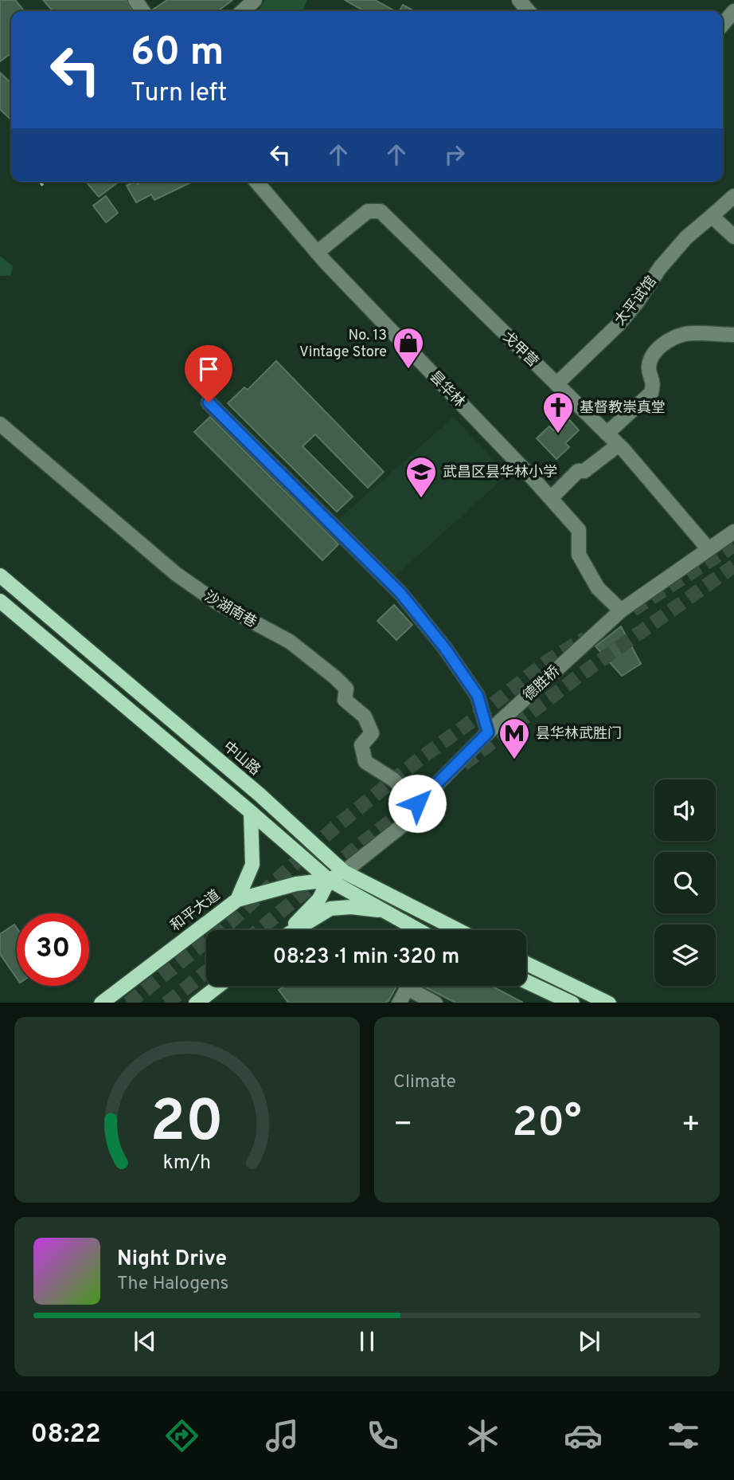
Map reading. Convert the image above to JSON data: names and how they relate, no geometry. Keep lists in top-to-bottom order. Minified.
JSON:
{"streets":{"main road":["中山路","和平大道"],"street":["太平试馆","戈甲营","昙华林","沙湖南巷","德胜桥"]},"crossings":[["太平试馆","戈甲营"],["戈甲营","昙华林"],["戈甲营","德胜桥"],["昙华林","德胜桥"],["沙湖南巷","德胜桥"],["德胜桥","中山路"]],"places":{"shop":["No. 13 Vintage Store"],"church":["基督教崇真堂"],"school or university":["武昌区昙华林小学"],"metro station":["昙华林武胜门"]},"page":{"turn":["60 m","Turn left"],"limit":"30","trip":"08:23 · 1 min · 320 m","tile":"Climate","heat":["−","20°","+"],"song":["Night Drive","The Halogens"],"tabs":"08:22","gauge":["20","km/h"]}}
